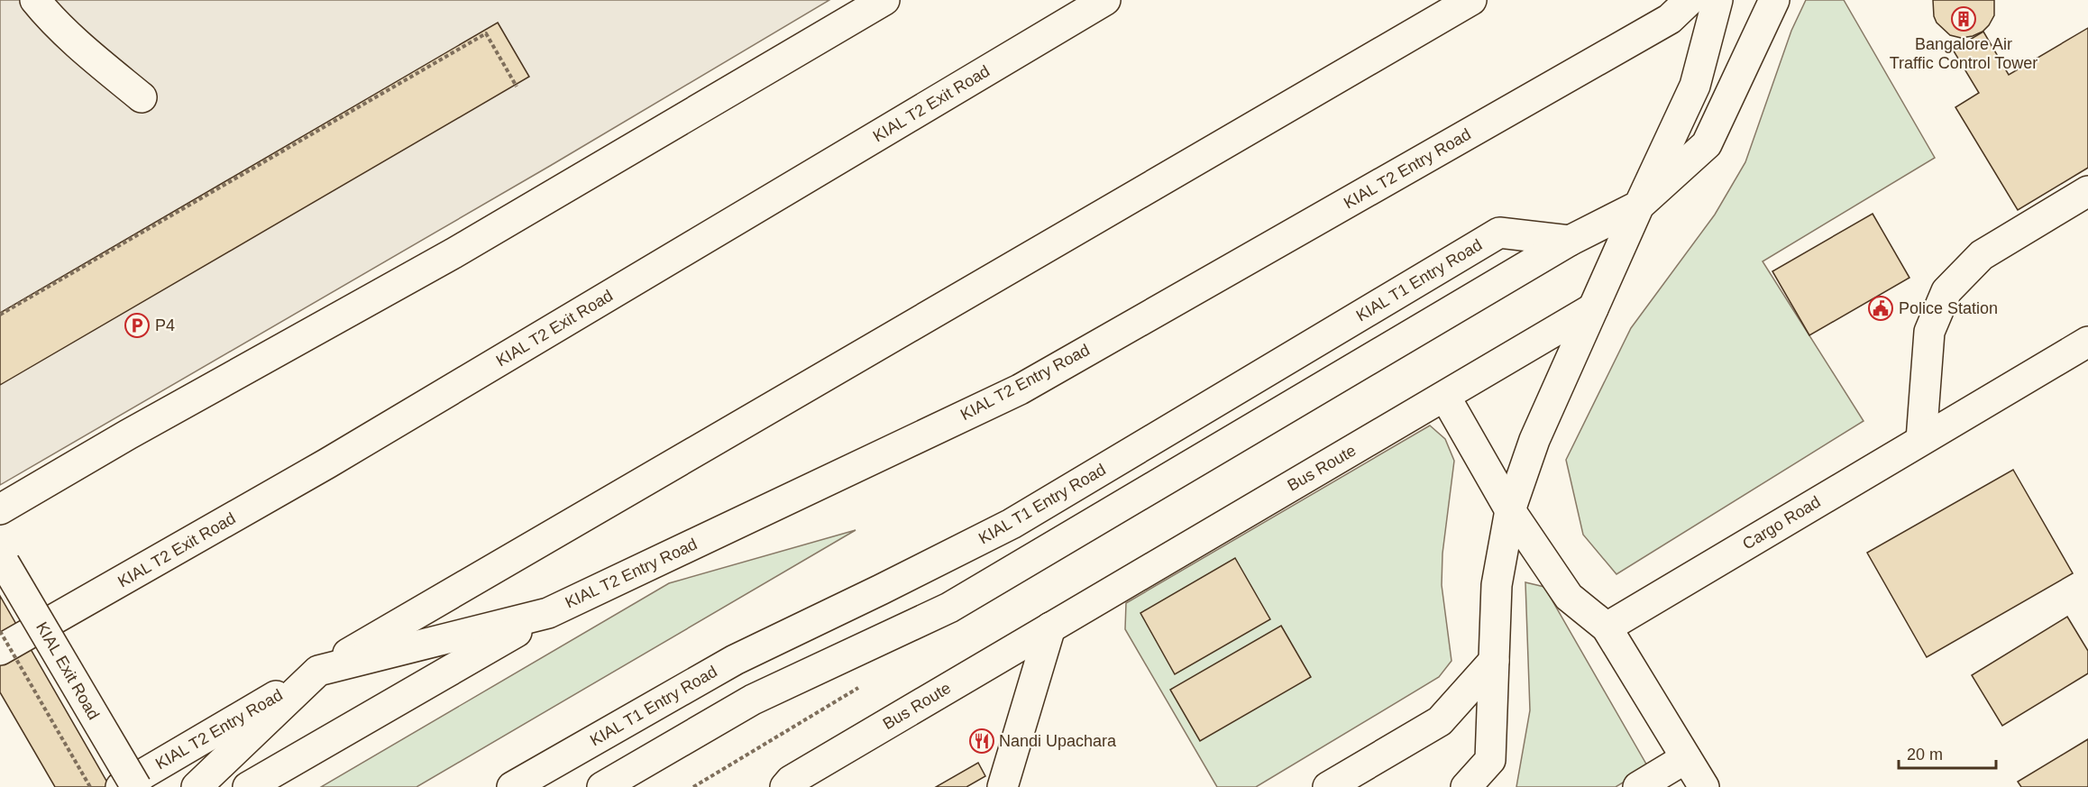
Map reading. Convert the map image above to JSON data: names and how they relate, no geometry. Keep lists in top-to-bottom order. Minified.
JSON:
{"streets":{"main road":["KIAL T2 Exit Road","KIAL T2 Entry Road","KIAL T1 Entry Road","Bus Route","Cargo Road","KIAL Exit Road"]},"places":{"building":["Bangalore Air Traffic Control Tower"],"public building":["Police Station"],"parking":["P4"],"restaurant":["Nandi Upachara"]},"scale_bar":"20 m"}
